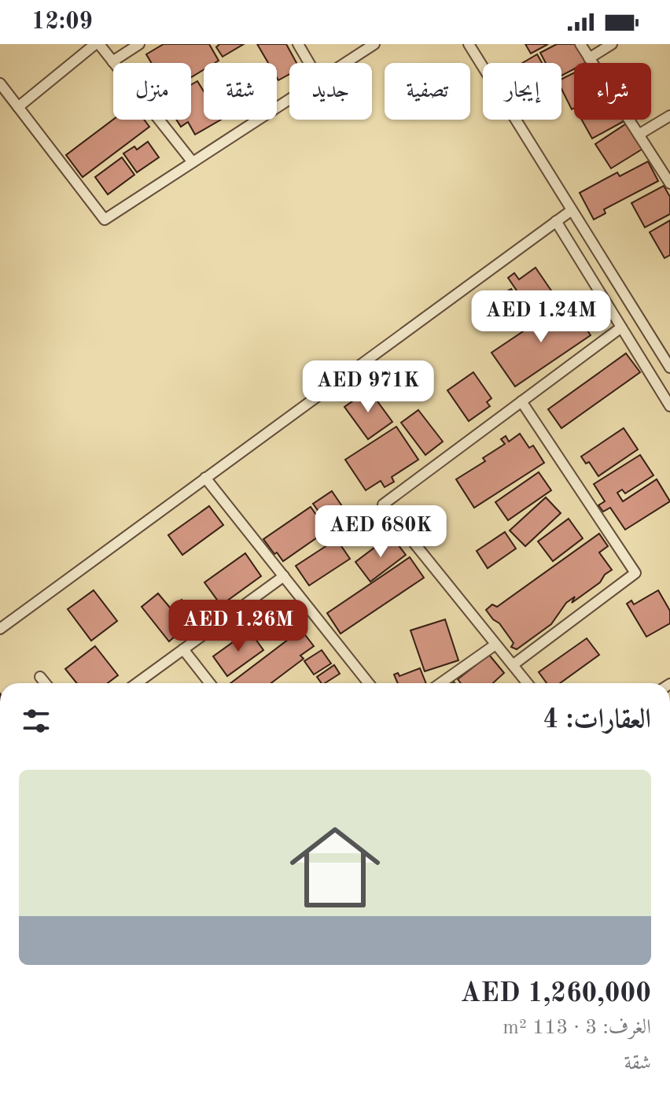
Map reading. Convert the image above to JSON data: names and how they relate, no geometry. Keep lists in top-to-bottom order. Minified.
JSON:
{"page":{"status":"12:09","chip":["شراء","إيجار","تصفية","جديد","شقة","منزل"],"price":["AED 1.24M","AED 971K","AED 680K","AED 1.26M"],"heading":"العقارات: 4","list":[{"name":"AED 1,260,000","note":"الغرف: 3 · 113 m² · شقة"}]}}
